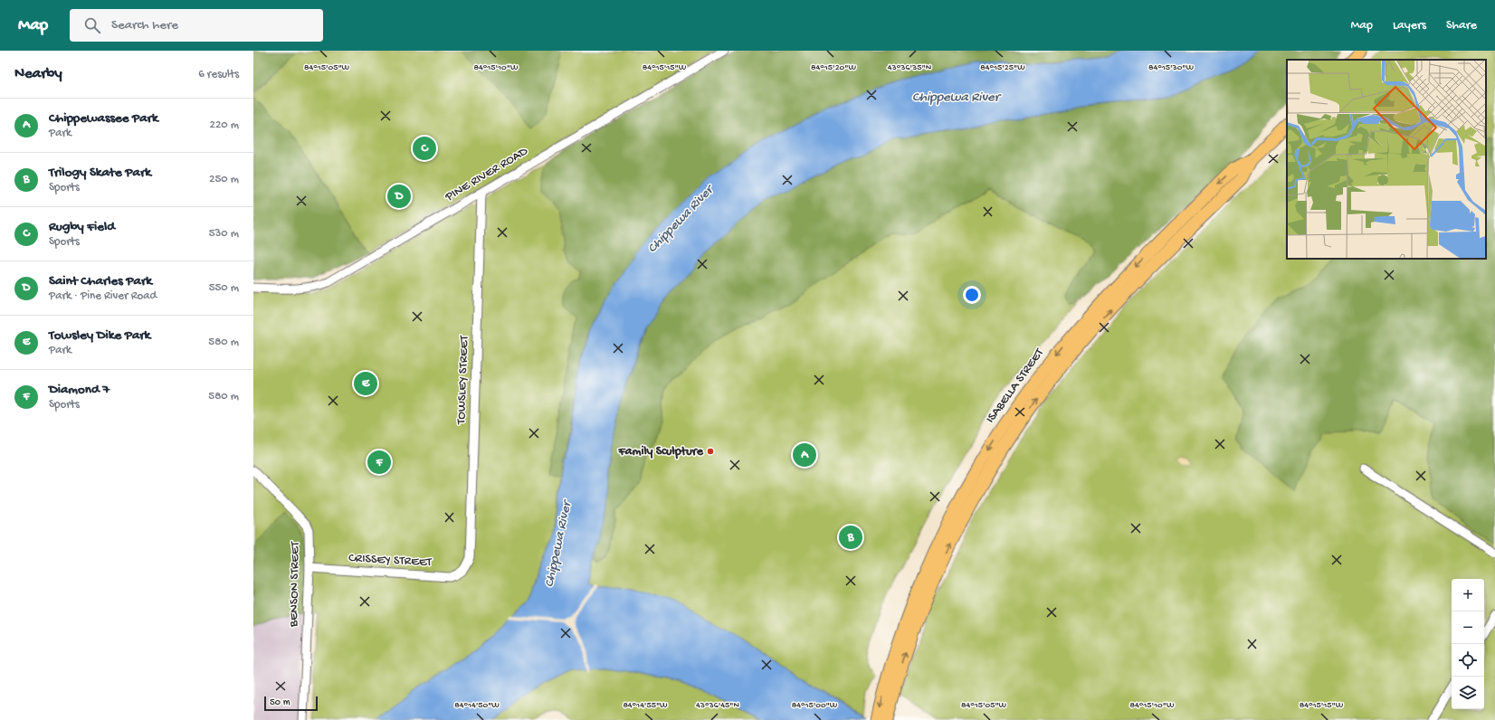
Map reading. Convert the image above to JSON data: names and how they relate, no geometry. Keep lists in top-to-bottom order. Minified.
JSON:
{"streets":{"highway":["ISABELLA STREET"],"street":["PINE RIVER ROAD","TOWSLEY STREET","CRISSEY STREET","BENSON STREET"]},"crossings":[["PINE RIVER ROAD","TOWSLEY STREET"],["TOWSLEY STREET","CRISSEY STREET"],["CRISSEY STREET","BENSON STREET"]],"water":["Chippewa River"],"places":["Family Sculpture"],"scale_bar":"50 m","page":{"header":"Map","search":"Search here","nav":["Map","Layers","Share"],"heading":["Nearby","6 results"],"list":[{"mark":"A","name":"Chippewassee Park","note":"Park","value":"220 m"},{"mark":"B","name":"Trilogy Skate Park","note":"Sports","value":"250 m"},{"mark":"C","name":"Rugby Field","note":"Sports","value":"530 m"},{"mark":"D","name":"Saint Charles Park","note":"Park · Pine River Road","value":"550 m"},{"mark":"E","name":"Towsley Dike Park","note":"Park","value":"580 m"},{"mark":"F","name":"Diamond 7","note":"Sports","value":"580 m"}],"pins":["C","D","E","A","F","B"],"map_buttons":["+","−"],"scale":"50 m"},"coordinates":["84°15'05\"W","84°15'10\"W","84°15'15\"W","84°15'20\"W","43°36'35\"N","84°15'25\"W","84°15'30\"W","84°14'50\"W","84°14'55\"W","43°36'45\"N","84°15'00\"W"]}
